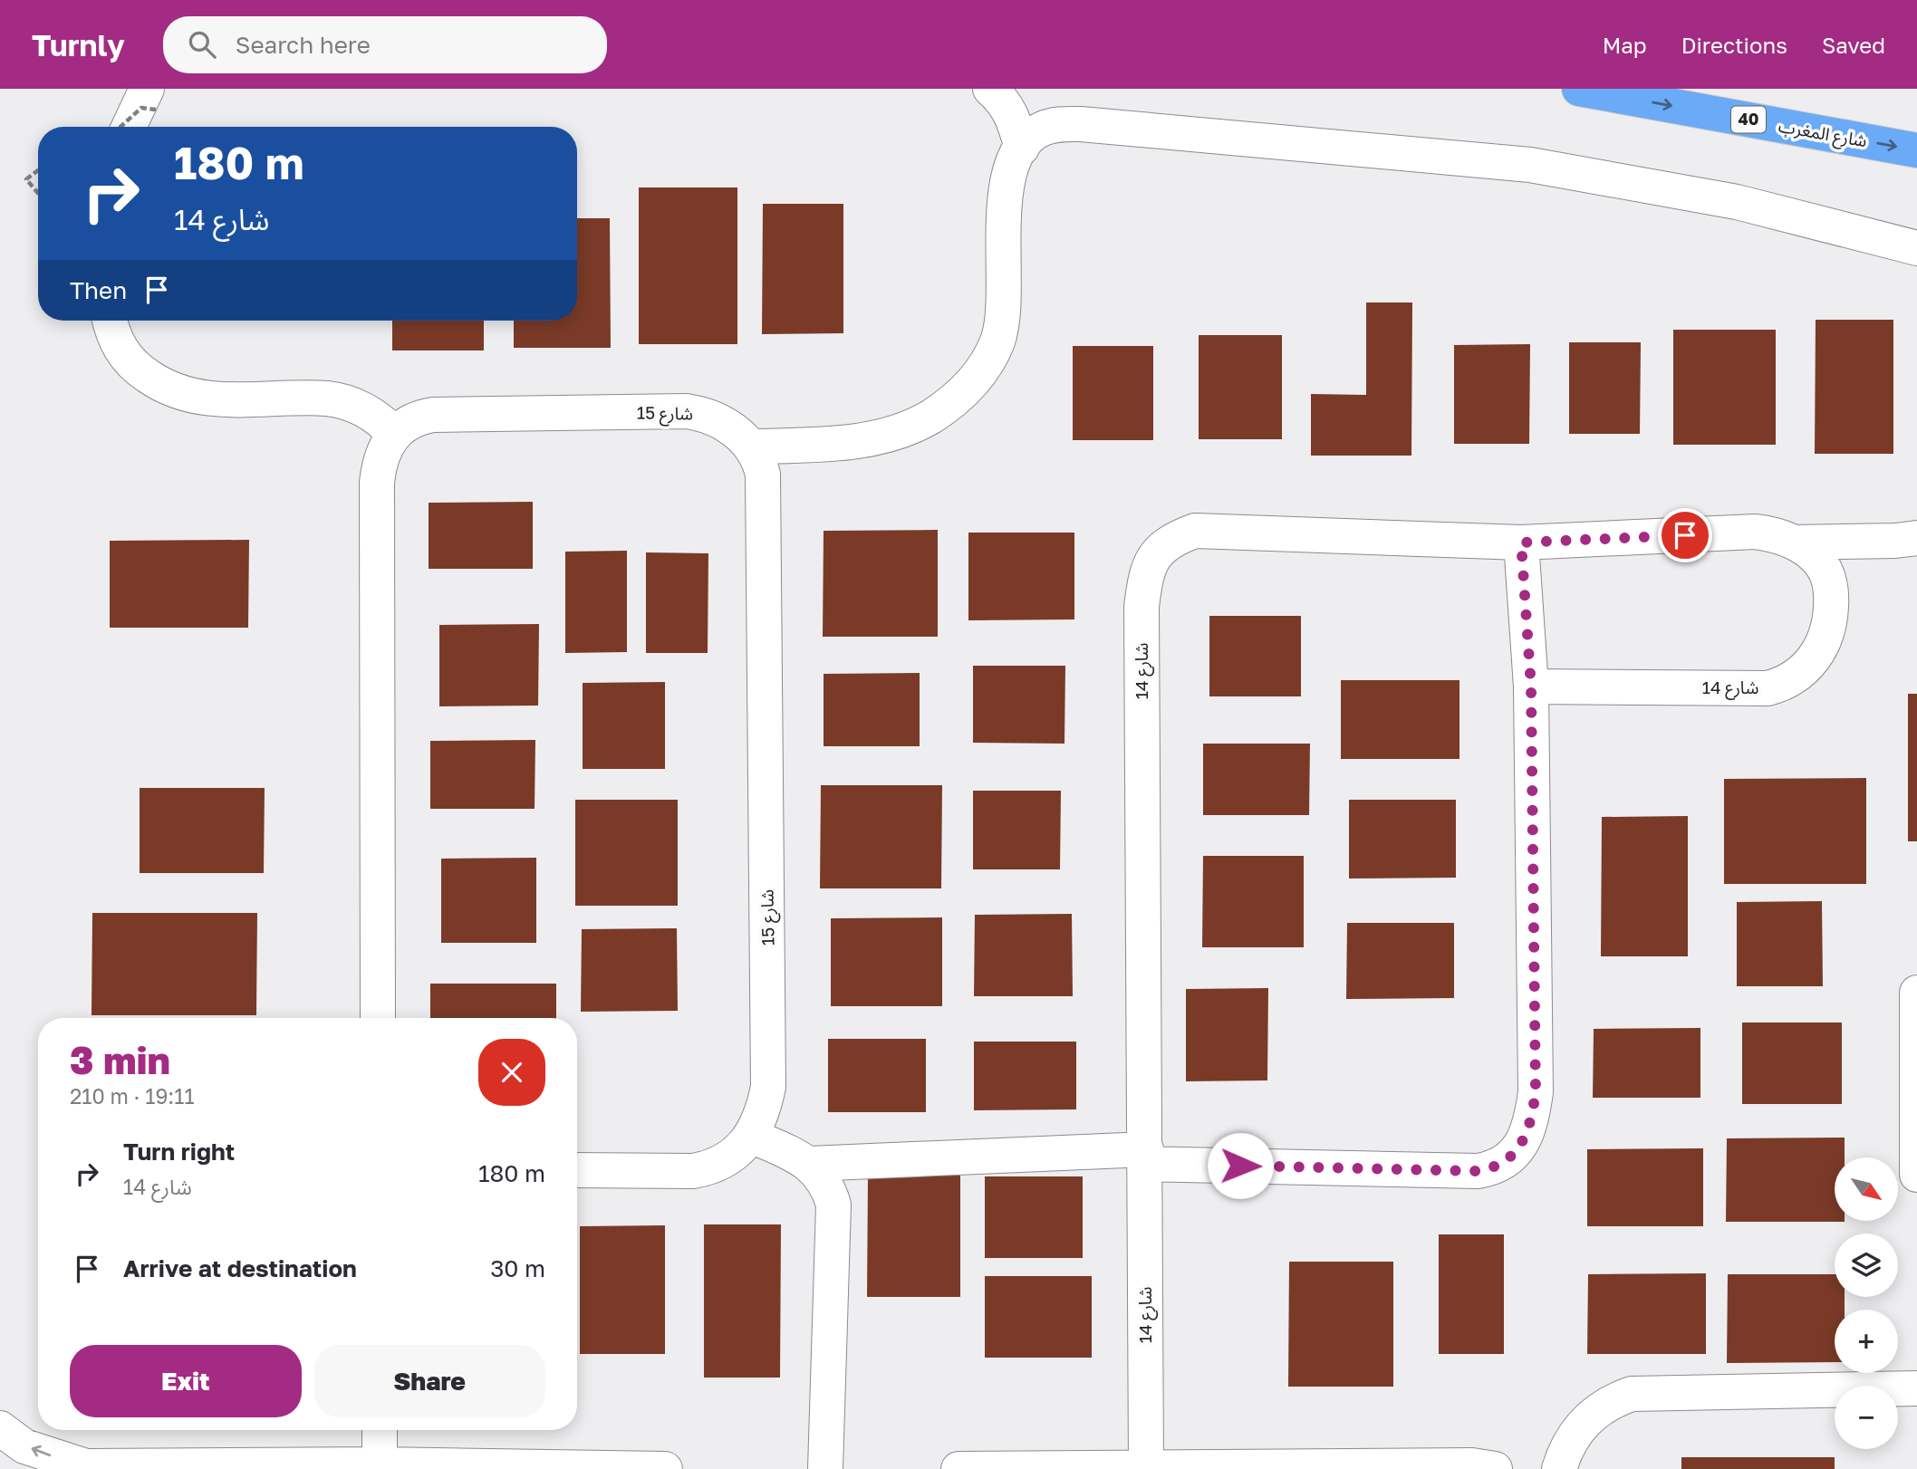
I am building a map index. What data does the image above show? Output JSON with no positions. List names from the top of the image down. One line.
{"streets":{"highway":["40","شارع المغرب"],"street":["شارع 15","شارع 14"]},"one_way":["شارع المغرب"],"north":"bottom right","page":{"header":"Turnly","search":"Search here","nav":["Map","Directions","Saved"],"turn":["180 m","شارع 14"],"then":"Then","heading":["3 min","210 m · 19:11"],"list":[{"name":"Turn right","note":"شارع 14","value":"180 m"},{"name":"Arrive at destination","value":"30 m"}],"map_buttons":["+","−"],"buttons":["Exit","Share"]}}
